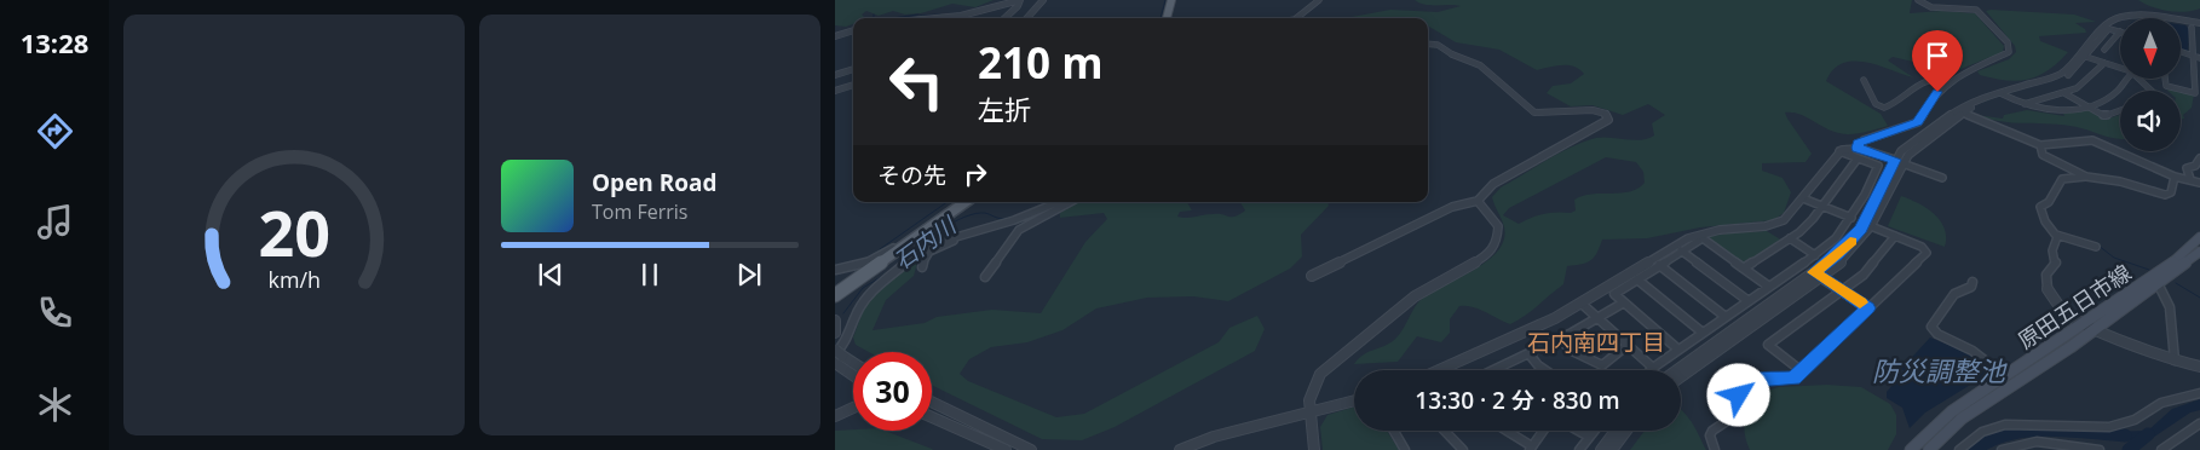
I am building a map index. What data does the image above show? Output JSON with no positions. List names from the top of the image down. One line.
{"streets":{"main road":["原田五日市線"]},"districts":["石内南四丁目"],"water":["石内川","防災調整池"],"north":"bottom","page":{"tabs":"13:28","turn":["210 m","左折"],"then":"その先","song":["Open Road","Tom Ferris"],"limit":"30","trip":"13:30 · 2 分 · 830 m","gauge":["20","km/h"]}}
